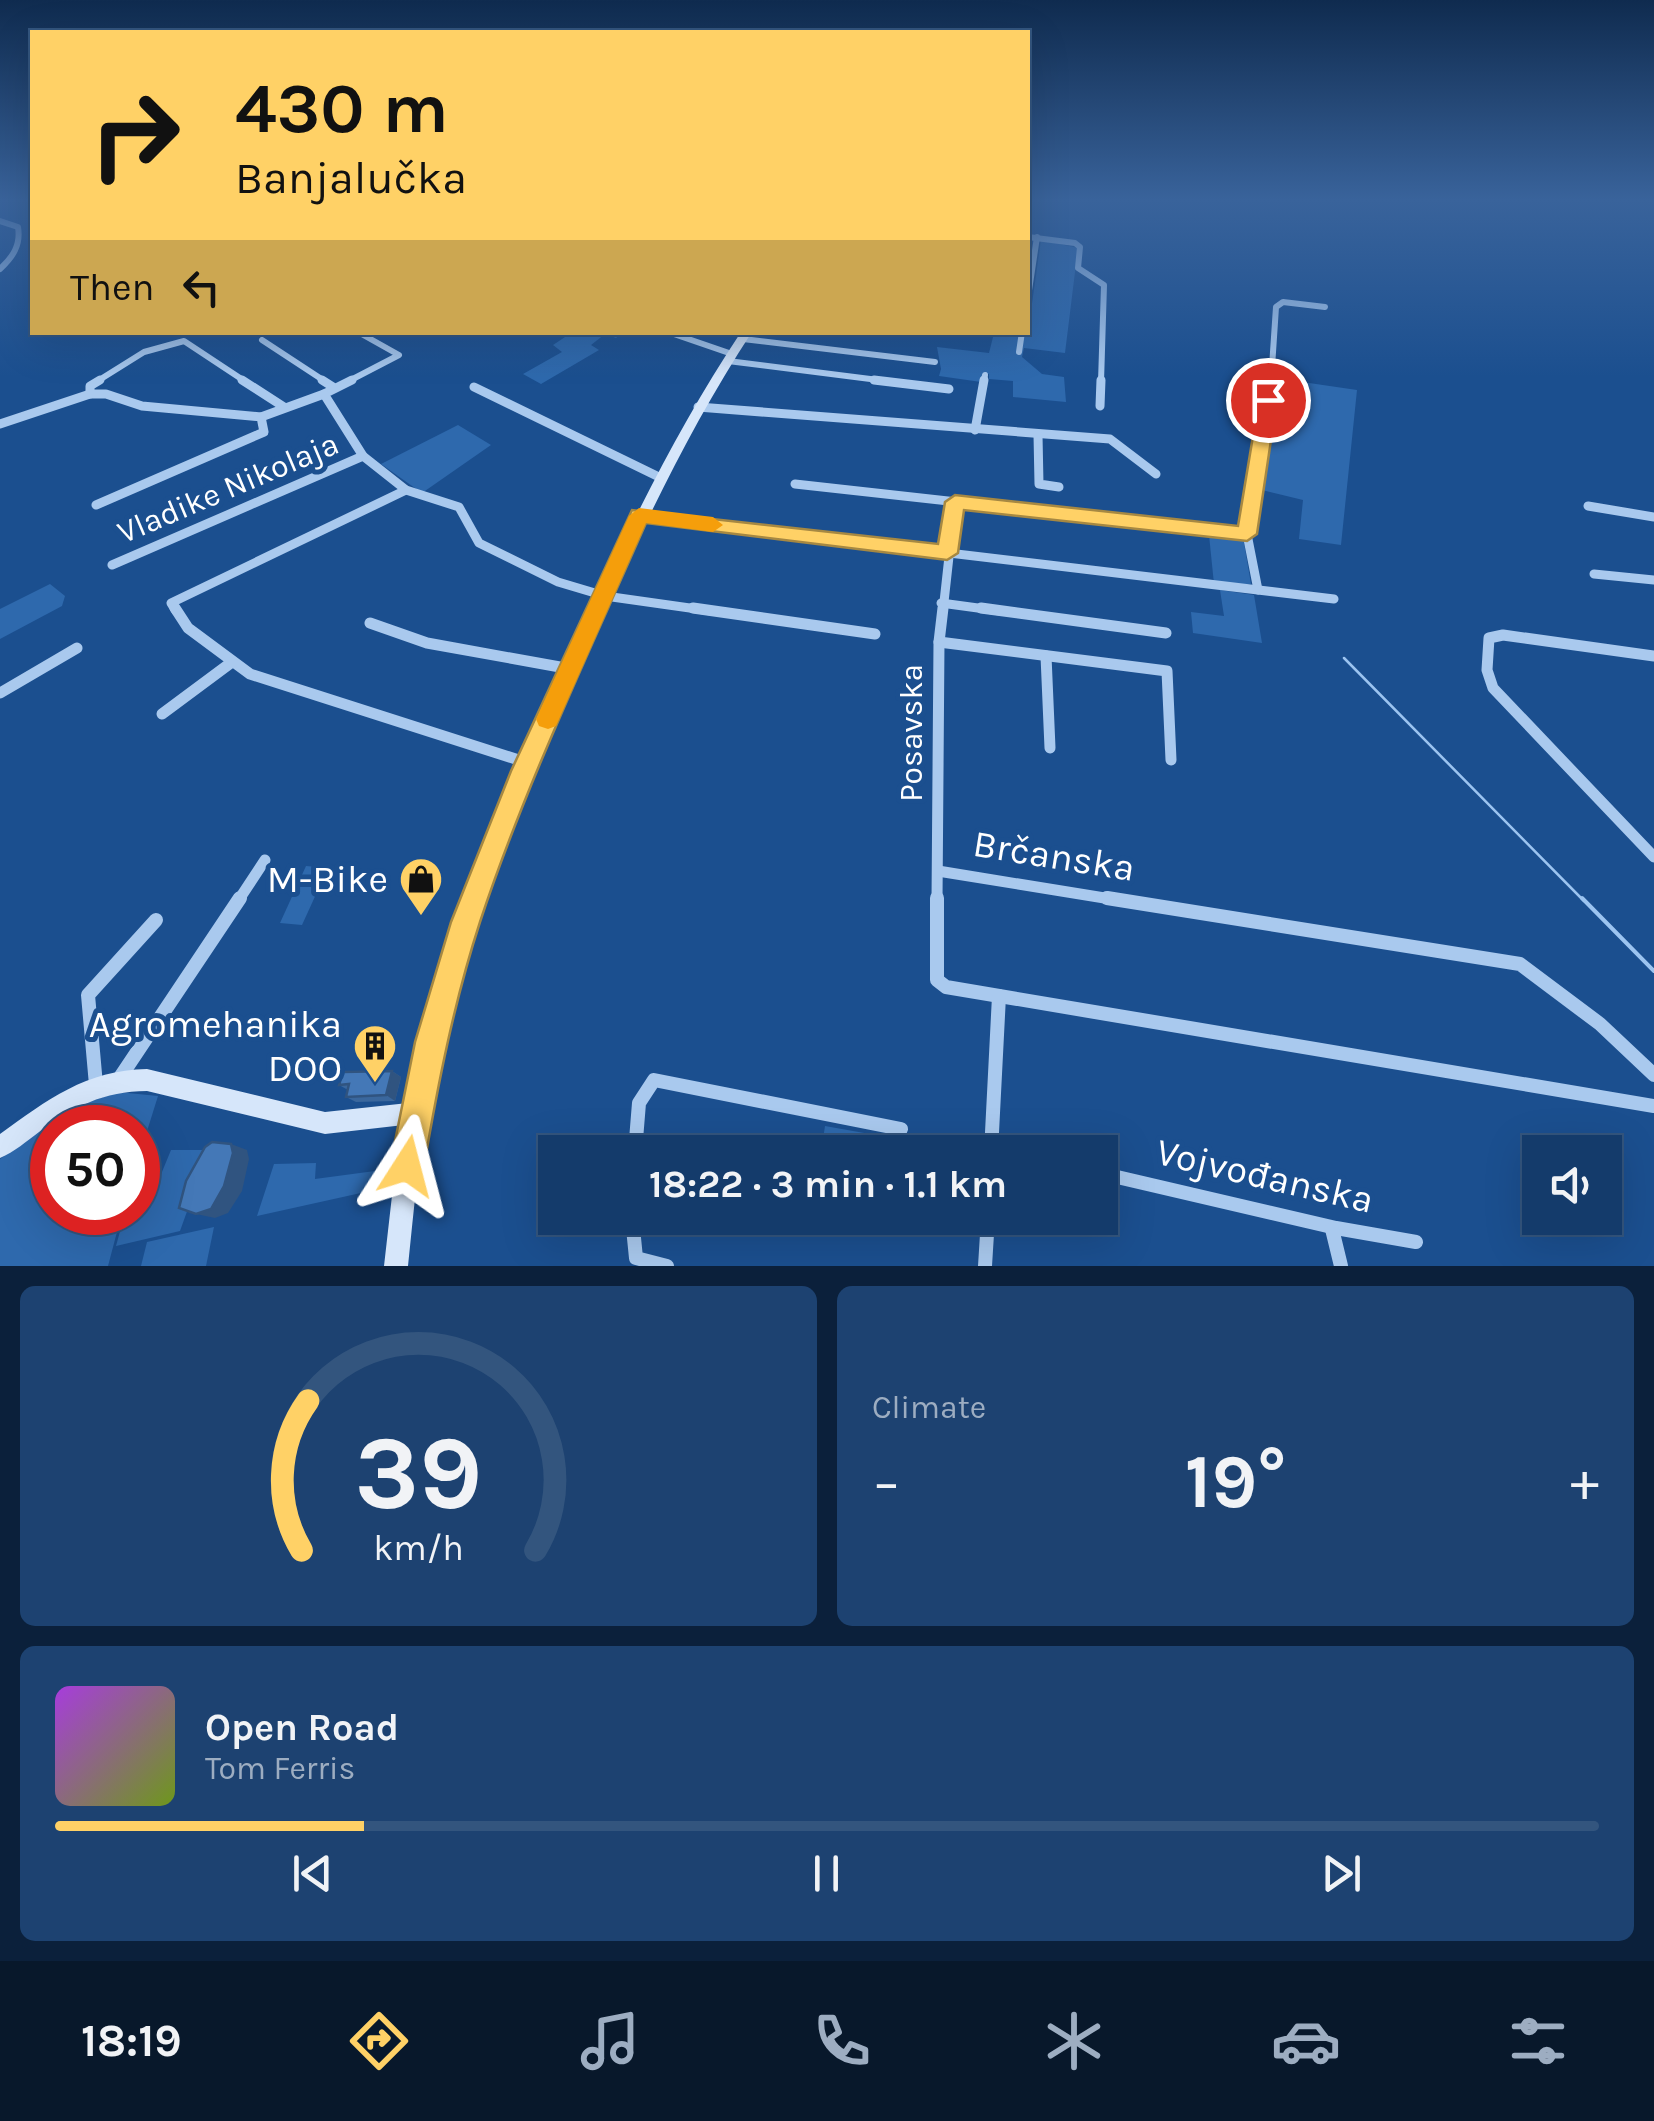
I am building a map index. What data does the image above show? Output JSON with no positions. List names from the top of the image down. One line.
{"streets":{"street":["Vladike Nikolaja","Posavska","Brčanska","Vojvođanska"]},"crossings":[["Posavska","Brčanska"]],"places":{"shop":["M-Bike"],"building":["Agromehanika DOO"]},"page":{"turn":["430 m","Banjalučka"],"then":"Then","limit":"50","trip":"18:22 · 3 min · 1.1 km","tile":"Climate","heat":["−","19°","+"],"song":["Open Road","Tom Ferris"],"tabs":"18:19","gauge":["39","km/h"]}}
